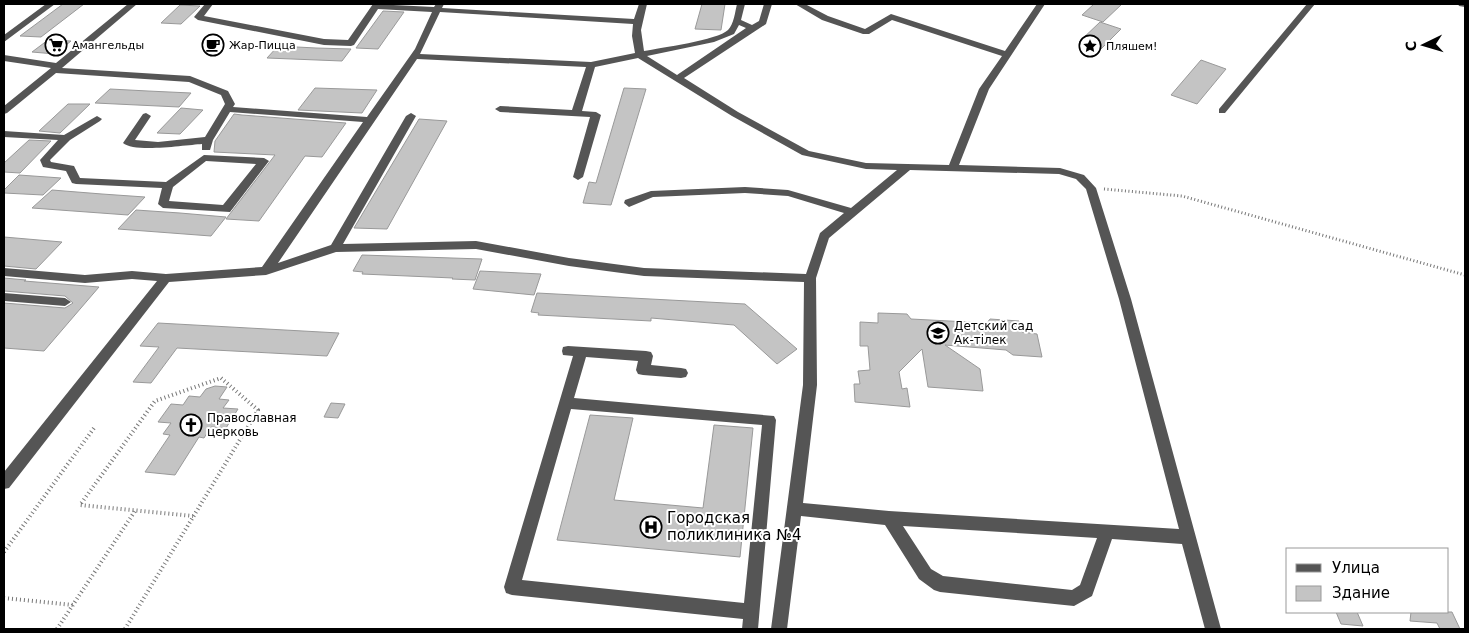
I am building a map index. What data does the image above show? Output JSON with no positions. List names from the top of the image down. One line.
{"places":{"supermarket":["Амангельды"],"cafe":["Жар-Пицца"],"place":["Пляшем!"],"school or university":["Детский сад Ак-тiлек"],"church":["Православная церковь"],"hospital":["Городская поликлиника №4"]},"legend":["Улица","Здание"],"north":"left"}
